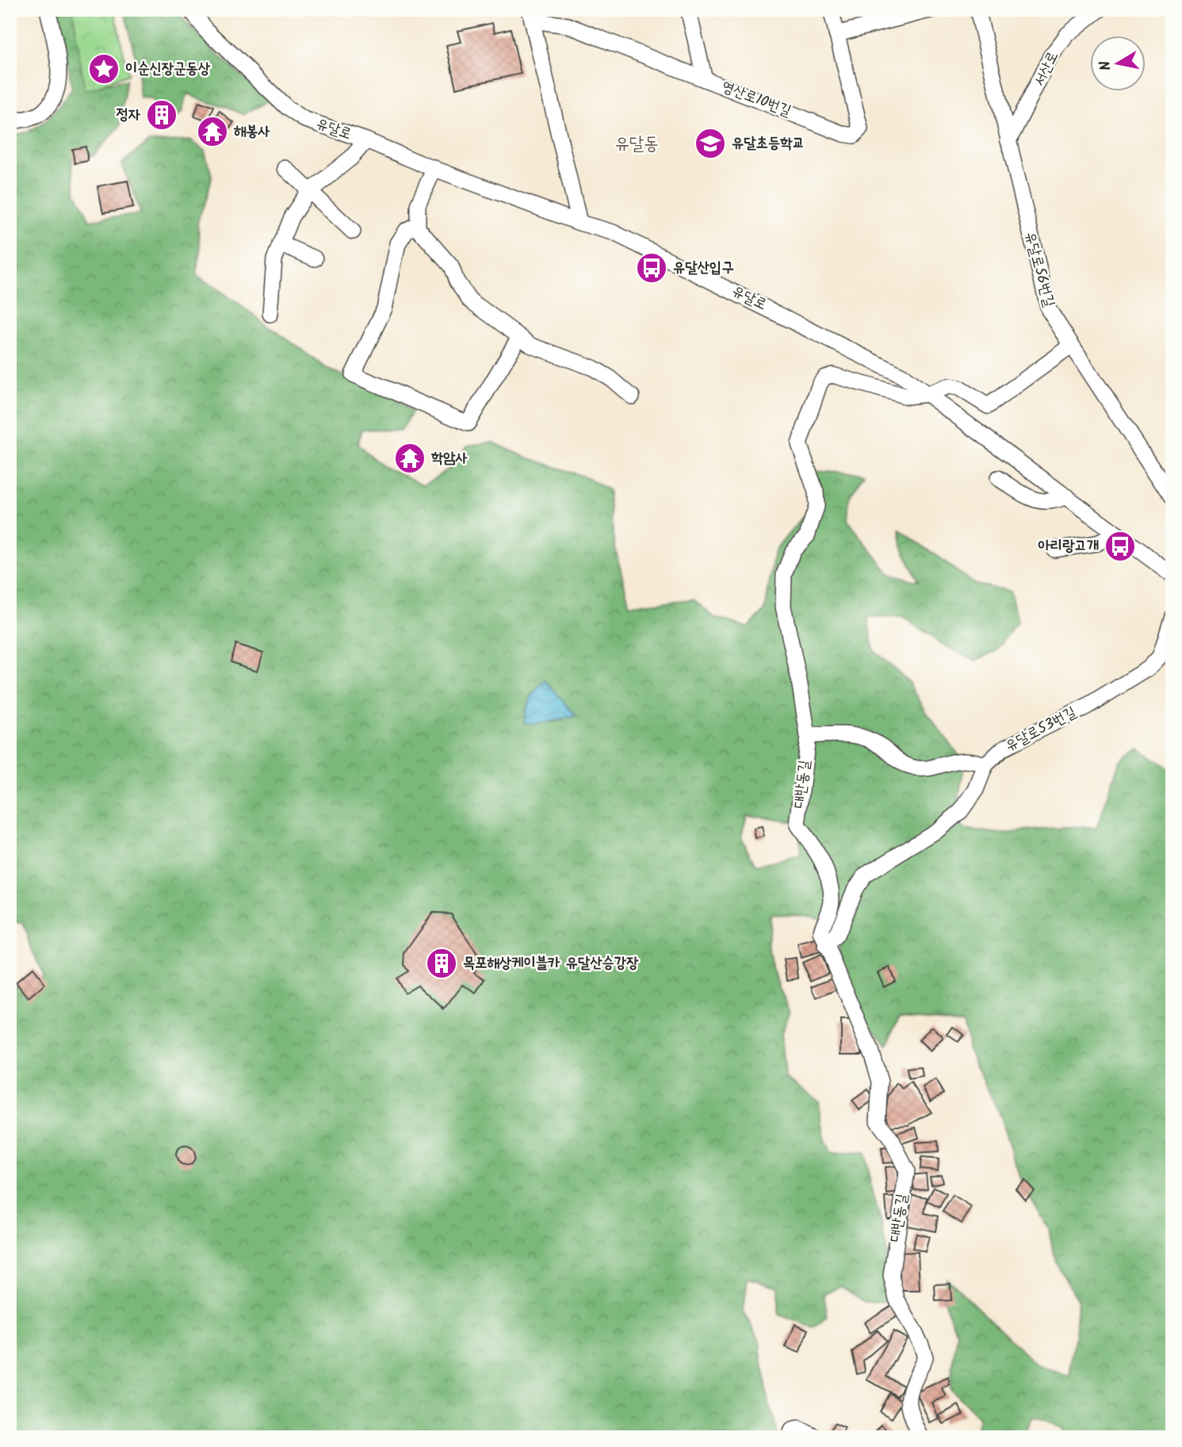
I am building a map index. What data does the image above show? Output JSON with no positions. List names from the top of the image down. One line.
{"streets":{"street":["서산로","영산로10번길","유달로","유달로56번길","유달로53번길","대반동길"]},"crossings":[["서산로","유달로56번길"],["유달로","대반동길"],["유달로53번길","대반동길"]],"districts":["유달동"],"places":{"place":["이순신장군동상"],"building":["정자","목포해상케이블카 유달산승강장"],"temple":["해봉사","학암사"],"school or university":["유달초등학교"],"bus stop":["유달산입구","아리랑고개"]},"north":"left"}
